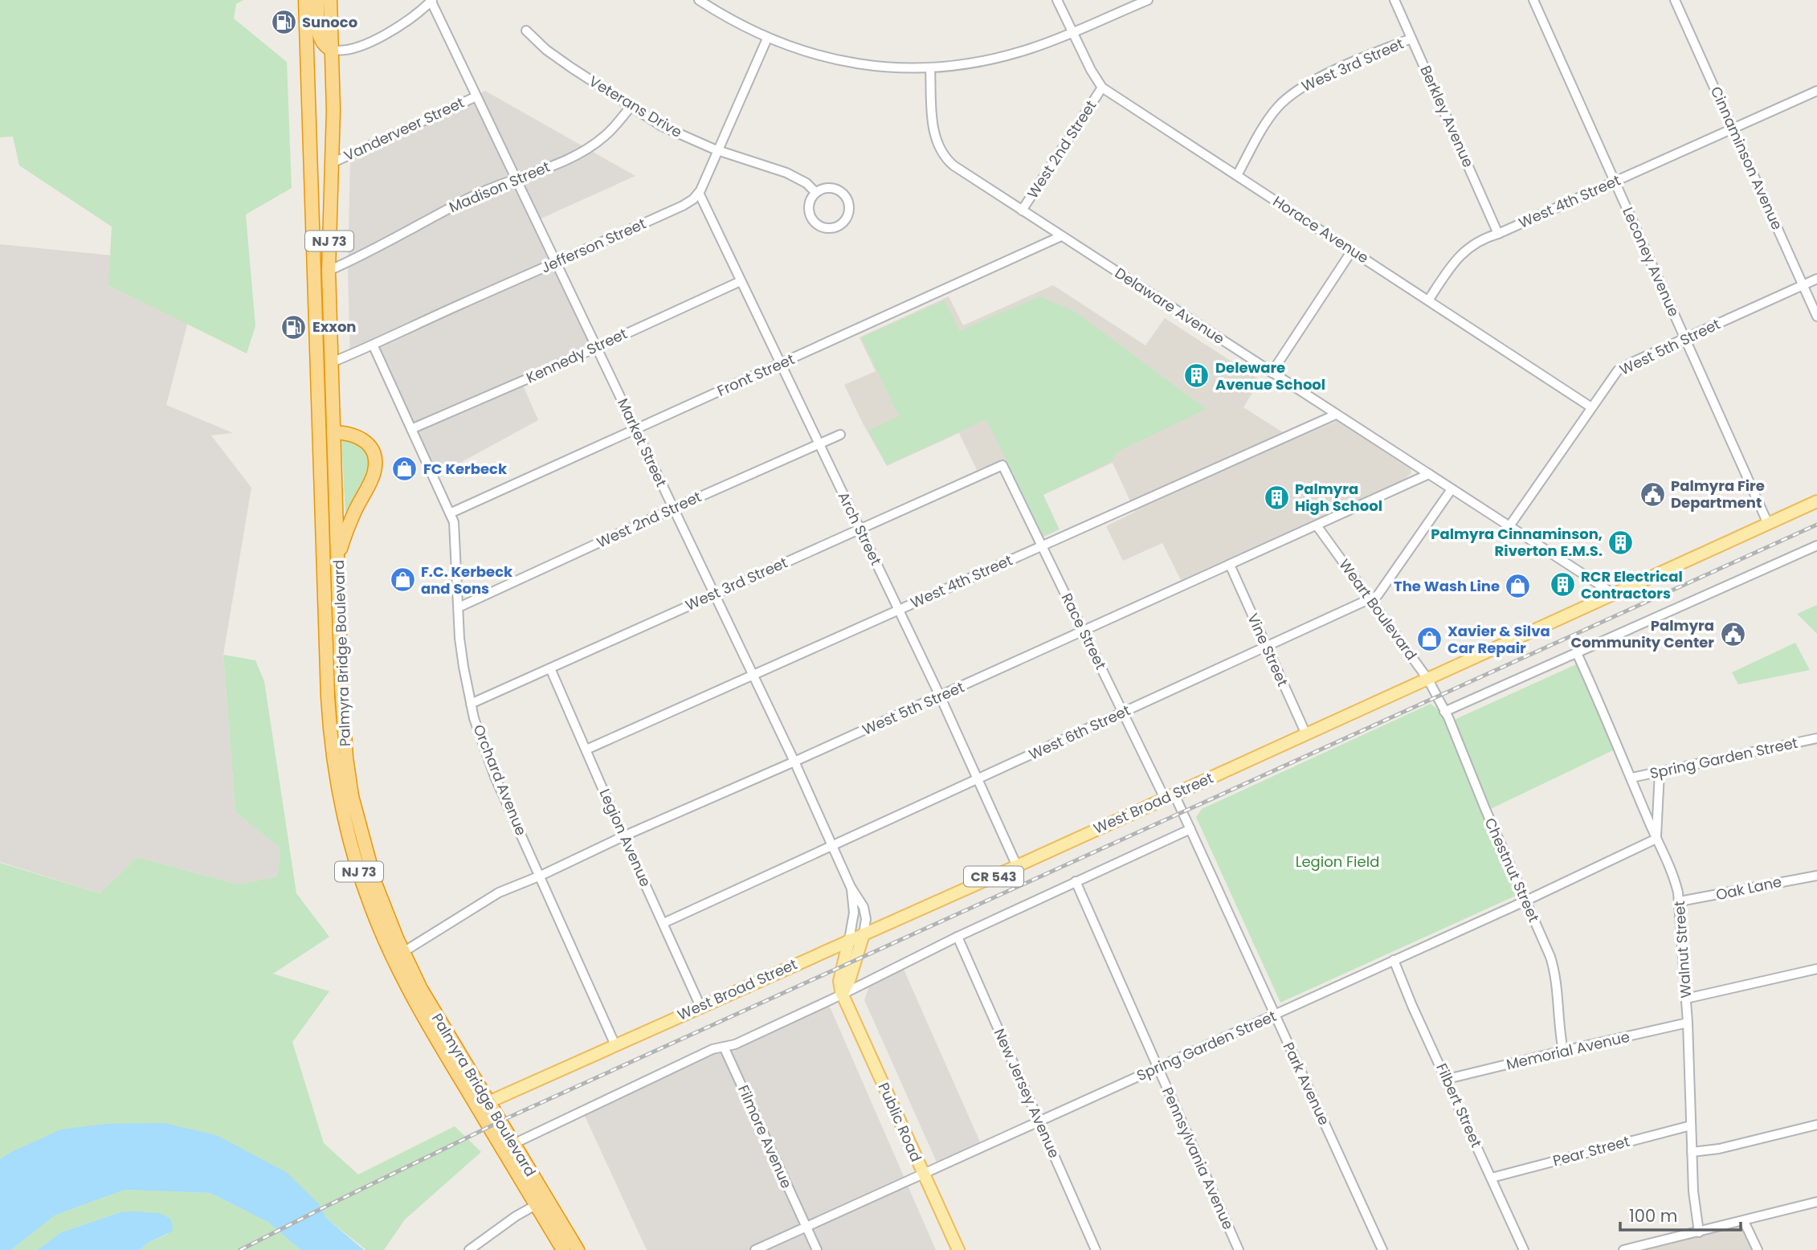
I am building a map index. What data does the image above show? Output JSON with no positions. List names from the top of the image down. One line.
{"streets":{"highway":["NJ 73","Palmyra Bridge Boulevard"],"main road":["West Broad Street","CR 543","Public Road"],"street":["West 3rd Street","Veterans Drive","Berkley Avenue","Vanderveer Street","West 2nd Street","Cinnaminson Avenue","Madison Street","West 4th Street","Horace Avenue","Jefferson Street","Leconey Avenue","Delaware Avenue","West 5th Street","Kennedy Street","Front Street","Market Street","Arch Street","Weart Boulevard","Race Street","Vine Street","West 6th Street","Spring Garden Street","Orchard Avenue","Legion Avenue","Chestnut Street","Oak Lane","Walnut Street","Memorial Avenue","Park Avenue","New Jersey Avenue","Filbert Street","Filmore Avenue","Pear Street","Pennsylvania Avenue"]},"crossings":[["West 3rd Street","Berkley Avenue"],["West 3rd Street","Horace Avenue"],["West 3rd Street","Market Street"],["West 3rd Street","Arch Street"],["West 3rd Street","Race Street"],["West 3rd Street","Orchard Avenue"],["West 3rd Street","Legion Avenue"],["Veterans Drive","Madison Street"],["Veterans Drive","Jefferson Street"],["Berkley Avenue","West 4th Street"],["Vanderveer Street","Market Street"],["Vanderveer Street","Palmyra Bridge Boulevard"],["West 2nd Street","Horace Avenue"],["West 2nd Street","Delaware Avenue"],["West 2nd Street","Market Street"],["West 2nd Street","Arch Street"],["West 2nd Street","Orchard Avenue"],["Cinnaminson Avenue","West 4th Street"],["Cinnaminson Avenue","West 5th Street"],["Madison Street","Market Street"],["Madison Street","Palmyra Bridge Boulevard"],["West 4th Street","Horace Avenue"],["West 4th Street","Leconey Avenue"],["West 4th Street","Delaware Avenue"],["West 4th Street","Market Street"],["West 4th Street","Arch Street"],["West 4th Street","Race Street"],["West 4th Street","Legion Avenue"],["Horace Avenue","West 5th Street"],["Jefferson Street","Market Street"],["Jefferson Street","Arch Street"],["Jefferson Street","Palmyra Bridge Boulevard"],["Jefferson Street","Orchard Avenue"],["Leconey Avenue","West 5th Street"],["Leconey Avenue","West Broad Street"],["Delaware Avenue","West 5th Street"],["Delaware Avenue","Front Street"],["Delaware Avenue","West 6th Street"],["Delaware Avenue","West Broad Street"],["West 5th Street","Market Street"],["West 5th Street","Arch Street"],["West 5th Street","Weart Boulevard"],["West 5th Street","Race Street"],["West 5th Street","Vine Street"],["West 5th Street","Palmyra Bridge Boulevard"],["West 5th Street","Orchard Avenue"],["West 5th Street","Legion Avenue"],["Kennedy Street","Market Street"],["Kennedy Street","Arch Street"],["Kennedy Street","Orchard Avenue"],["Front Street","Market Street"],["Front Street","Arch Street"],["Front Street","Orchard Avenue"],["Market Street","West 6th Street"],["Market Street","West Broad Street"],["Market Street","Public Road"],["Arch Street","West 6th Street"],["Arch Street","West Broad Street"],["Weart Boulevard","West 6th Street"],["Weart Boulevard","West Broad Street"],["Weart Boulevard","Chestnut Street"],["Race Street","West 6th Street"],["Race Street","West Broad Street"],["Race Street","Park Avenue"],["Vine Street","West 6th Street"],["Vine Street","West Broad Street"],["Palmyra Bridge Boulevard","West Broad Street"],["West 6th Street","Legion Avenue"],["Spring Garden Street","Chestnut Street"],["Spring Garden Street","Walnut Street"],["Spring Garden Street","Park Avenue"],["Spring Garden Street","New Jersey Avenue"],["Spring Garden Street","Filbert Street"],["Spring Garden Street","Public Road"],["Spring Garden Street","Filmore Avenue"],["Spring Garden Street","Pennsylvania Avenue"],["Orchard Avenue","West Broad Street"],["West Broad Street","Legion Avenue"],["West Broad Street","Park Avenue"],["West Broad Street","Public Road"],["Chestnut Street","Memorial Avenue"],["Oak Lane","Walnut Street"],["Walnut Street","Memorial Avenue"],["Walnut Street","Pear Street"],["Memorial Avenue","Filbert Street"],["Filbert Street","Pear Street"]],"parks":["Legion Field"],"places":{"fuel station":["Sunoco","Exxon"],"building":["Deleware Avenue School","Palmyra High School","Palmyra Cinnaminson, Riverton E.M.S.","RCR Electrical Contractors"],"shop":["FC Kerbeck","F.C. Kerbeck and Sons","The Wash Line","Xavier & Silva Car Repair"],"public building":["Palmyra Fire Department","Palmyra Community Center"]},"scale_bar":"100 m"}
